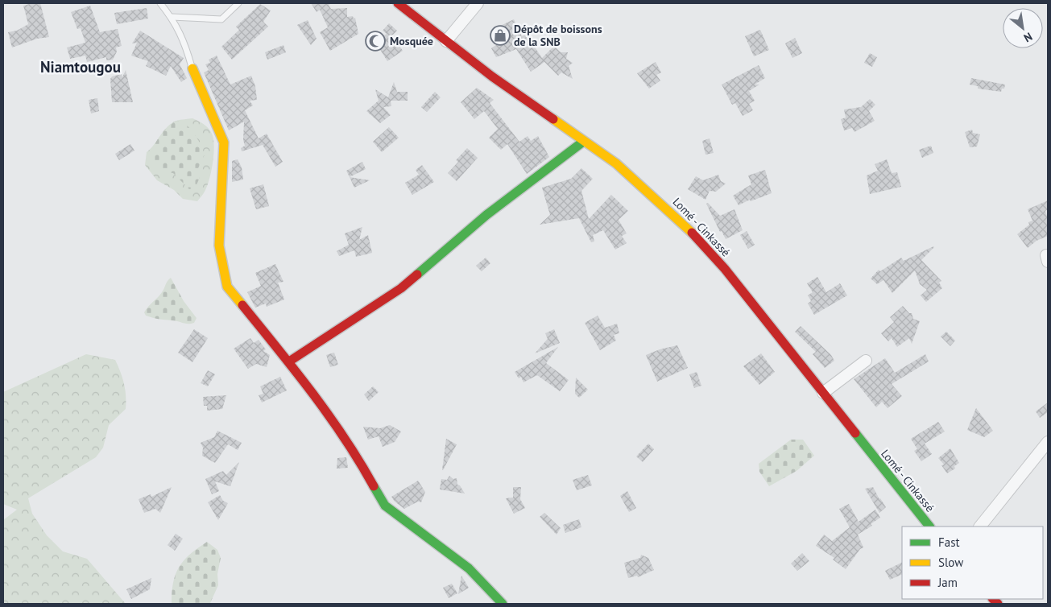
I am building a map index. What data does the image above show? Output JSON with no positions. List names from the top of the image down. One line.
{"streets":{"main road":["Lomé - Cinkassé"]},"districts":["Niamtougou"],"places":{"shop":["Dépôt de boissons de la SNB"],"mosque":["Mosquée"]},"legend":["Fast","Slow","Jam"],"north":"bottom right"}
